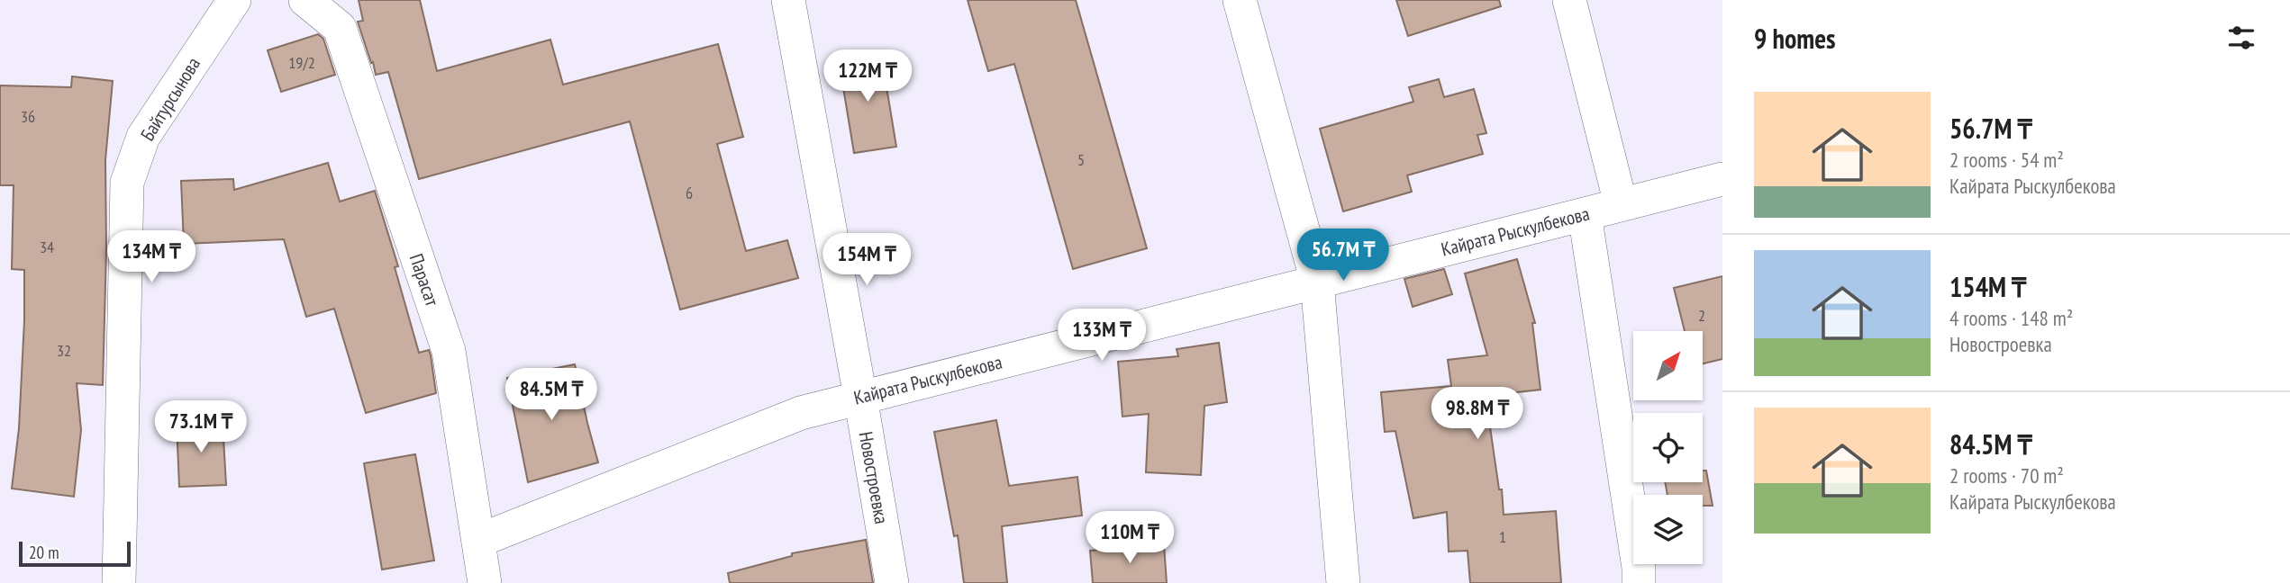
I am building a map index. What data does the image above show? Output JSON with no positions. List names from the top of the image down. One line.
{"streets":{"street":["Байтурсынова","Кайрата Рыскулбекова","Парасат","Новостроевка"]},"crossings":[["Кайрата Рыскулбекова","Парасат"],["Кайрата Рыскулбекова","Новостроевка"]],"house_numbers":["19/2","36","5","6","34","2","32","1"],"scale_bar":"20 m","north":"top right","page":{"heading":"9 homes","price":["122M ₸","56.7M ₸","134M ₸","154M ₸","133M ₸","84.5M ₸","98.8M ₸","73.1M ₸","110M ₸"],"list":[{"name":"56.7M ₸","note":"2 rooms · 54 m² · Кайрата Рыскулбекова"},{"name":"154M ₸","note":"4 rooms · 148 m² · Новостроевка"},{"name":"84.5M ₸","note":"2 rooms · 70 m² · Кайрата Рыскулбекова"}],"scale":"20 m"}}
